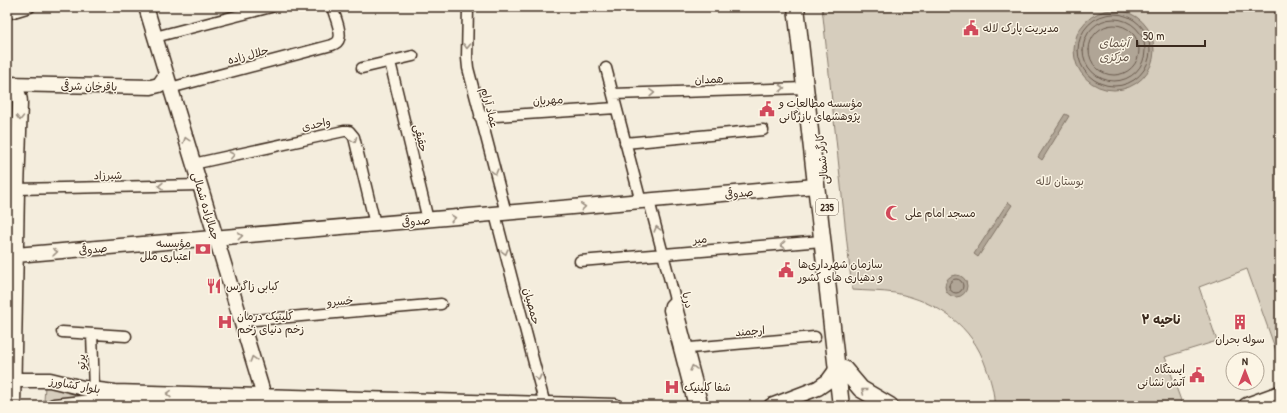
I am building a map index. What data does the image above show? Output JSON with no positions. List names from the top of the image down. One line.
{"streets":{"main road":["باقرخان شرقی","صدوقی","جمالزاده شمالی","بلوار کشاورز"],"street":["جلال زاده","همدان","مهربان","عماد آرام","واحدی","حقیقی","شیرزاد","میر","دریا","خسرو","حمصیان","ارجمند","پرتو"]},"crossings":[["جلال زاده","باقرخان شرقی"],["جلال زاده","جمالزاده شمالی"],["همدان","دریا"],["باقرخان شرقی","جمالزاده شمالی"],["مهربان","عماد آرام"],["مهربان","دریا"],["عماد آرام","صدوقی"],["عماد آرام","حمصیان"],["واحدی","صدوقی"],["واحدی","جمالزاده شمالی"],["حقیقی","صدوقی"],["شیرزاد","جمالزاده شمالی"],["صدوقی","جمالزاده شمالی"],["صدوقی","دریا"],["صدوقی","حمصیان"],["جمالزاده شمالی","خسرو"],["جمالزاده شمالی","بلوار کشاورز"],["میر","دریا"],["دریا","ارجمند"],["حمصیان","بلوار کشاورز"],["پرتو","بلوار کشاورز"]],"one_way":["عماد آرام","شیرزاد","صدوقی","جمالزاده شمالی","میر","حمصیان"],"districts":["ناحیه ۲"],"water":["آبنمای مرکزی"],"parks":["بوستان لاله"],"places":{"public building":["مدیریت پارک لاله","مؤسسه مطالعات و پژوهشهای بازرگانی","سازمان شهرداری‌ها و دهیاری‌ های کشور","ایستگاه آتش نشانی"],"mosque":["مسجد امام علی"],"bank":["مؤسسه اعتباری ملل"],"restaurant":["کبابی زاگرس"],"hospital":["کلینیک درمان زخم دنیای زخم","شفا کلینیک"],"building":["سوله بحران"]},"scale_bar":"50 m","north":"top"}
